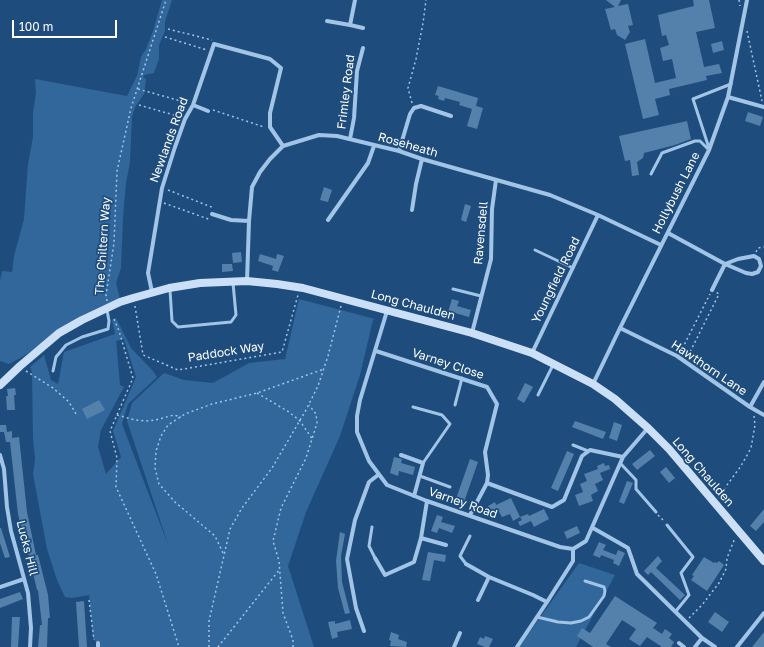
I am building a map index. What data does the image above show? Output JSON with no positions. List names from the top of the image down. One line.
{"streets":{"street":["Frimley Road","Newlands Road","Roseheath","Hollybush Lane","Ravensdell","Youngfield Road","Long Chaulden","Varney Close","Hawthorn Lane","Varney Road","Lucks Hill"],"path":["The Chiltern Way","Paddock Way"]},"crossings":[["Frimley Road","Roseheath"],["Newlands Road","Long Chaulden"],["Roseheath","Hollybush Lane"],["Roseheath","Ravensdell"],["Roseheath","Youngfield Road"],["Roseheath","Long Chaulden"],["Hollybush Lane","Long Chaulden"],["Hollybush Lane","Hawthorn Lane"],["Ravensdell","Long Chaulden"],["The Chiltern Way","Long Chaulden"],["Youngfield Road","Long Chaulden"],["Long Chaulden","Paddock Way"],["Long Chaulden","Varney Road"],["Varney Close","Varney Road"]],"scale_bar":"100 m"}
